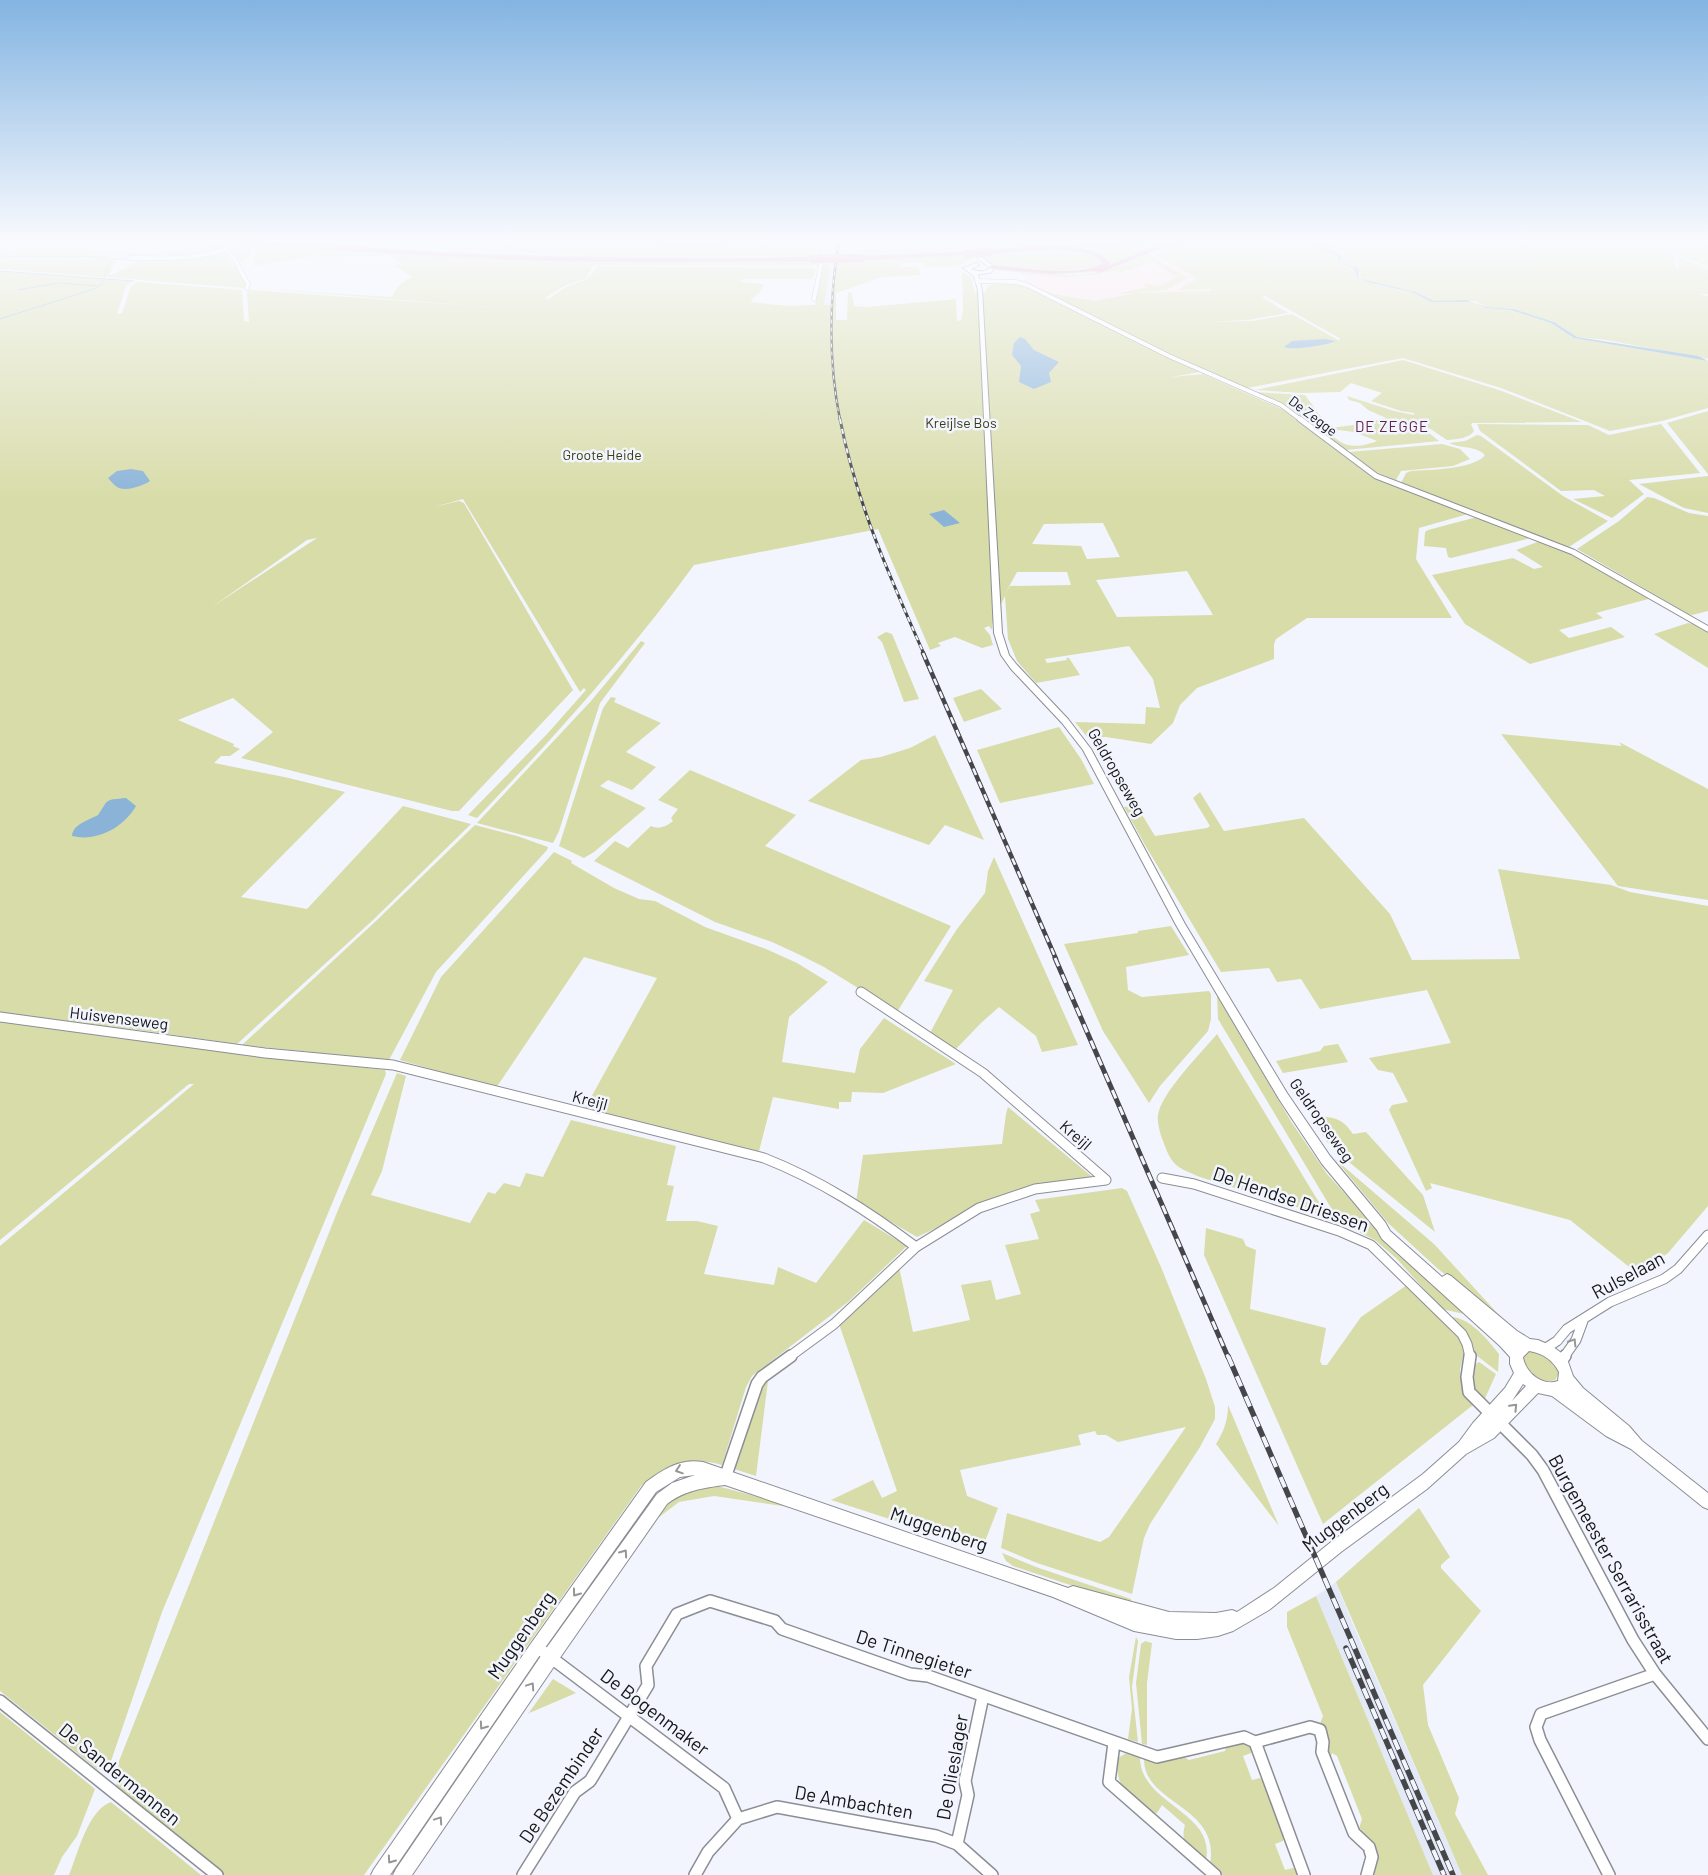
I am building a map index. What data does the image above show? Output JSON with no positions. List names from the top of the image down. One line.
{"streets":{"main road":["Geldropseweg","Muggenberg"],"street":["De Zegge","Huisvenseweg","Kreijl","De Hendse Driessen","Rulselaan","Burgemeester Serrarisstraat","De Tinnegieter","De Bogenmaker","De Olieslager","De Sandermannen","De Bezembinder","De Ambachten"]},"crossings":[["Geldropseweg","Rulselaan"],["Geldropseweg","Muggenberg"],["Huisvenseweg","Kreijl"],["Kreijl","Muggenberg"],["De Hendse Driessen","Muggenberg"],["De Hendse Driessen","Burgemeester Serrarisstraat"],["Rulselaan","Muggenberg"],["Muggenberg","Burgemeester Serrarisstraat"],["Muggenberg","De Bogenmaker"],["De Tinnegieter","De Bogenmaker"],["De Tinnegieter","De Olieslager"],["De Tinnegieter","De Bezembinder"],["De Bogenmaker","De Bezembinder"],["De Bogenmaker","De Ambachten"],["De Olieslager","De Ambachten"]],"districts":["DE ZEGGE"],"parks":["Kreijlse Bos","Groote Heide"]}
